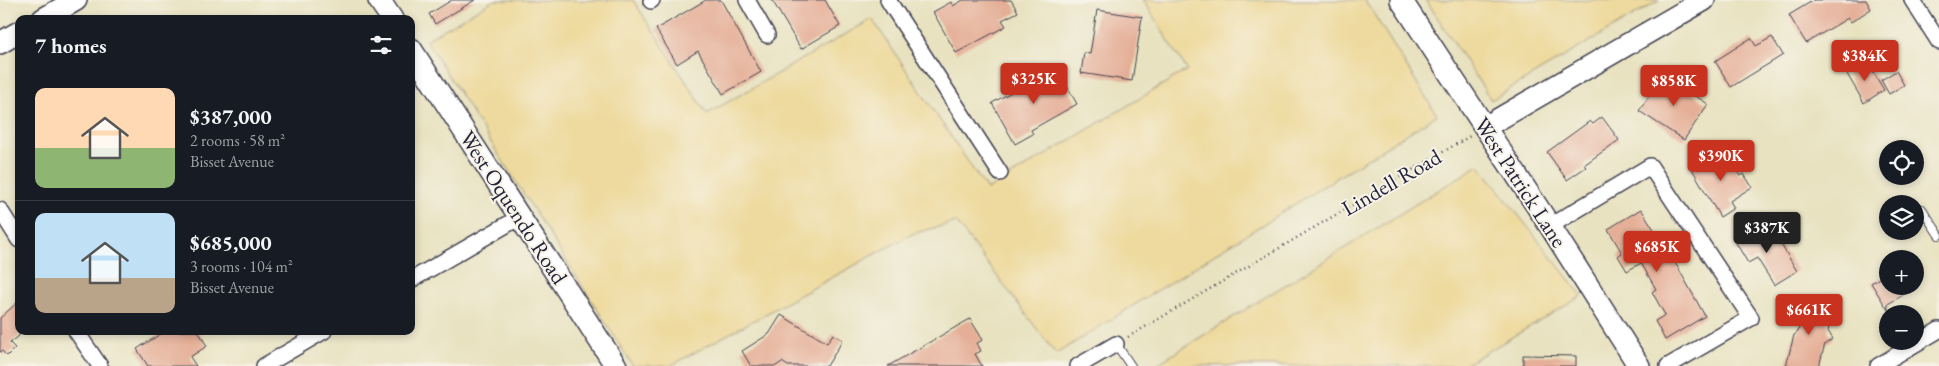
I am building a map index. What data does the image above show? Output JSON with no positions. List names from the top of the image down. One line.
{"streets":{"street":["West Patrick Lane","West Oquendo Road"],"path":["Lindell Road"]},"crossings":[["Lindell Road","West Patrick Lane"]],"page":{"heading":"7 homes","price":["$384K","$325K","$858K","$390K","$387K","$685K","$661K"],"list":[{"name":"$387,000","note":"2 rooms · 58 m² · Bisset Avenue"},{"name":"$685,000","note":"3 rooms · 104 m² · Bisset Avenue"}],"map_buttons":["+","−"]}}
